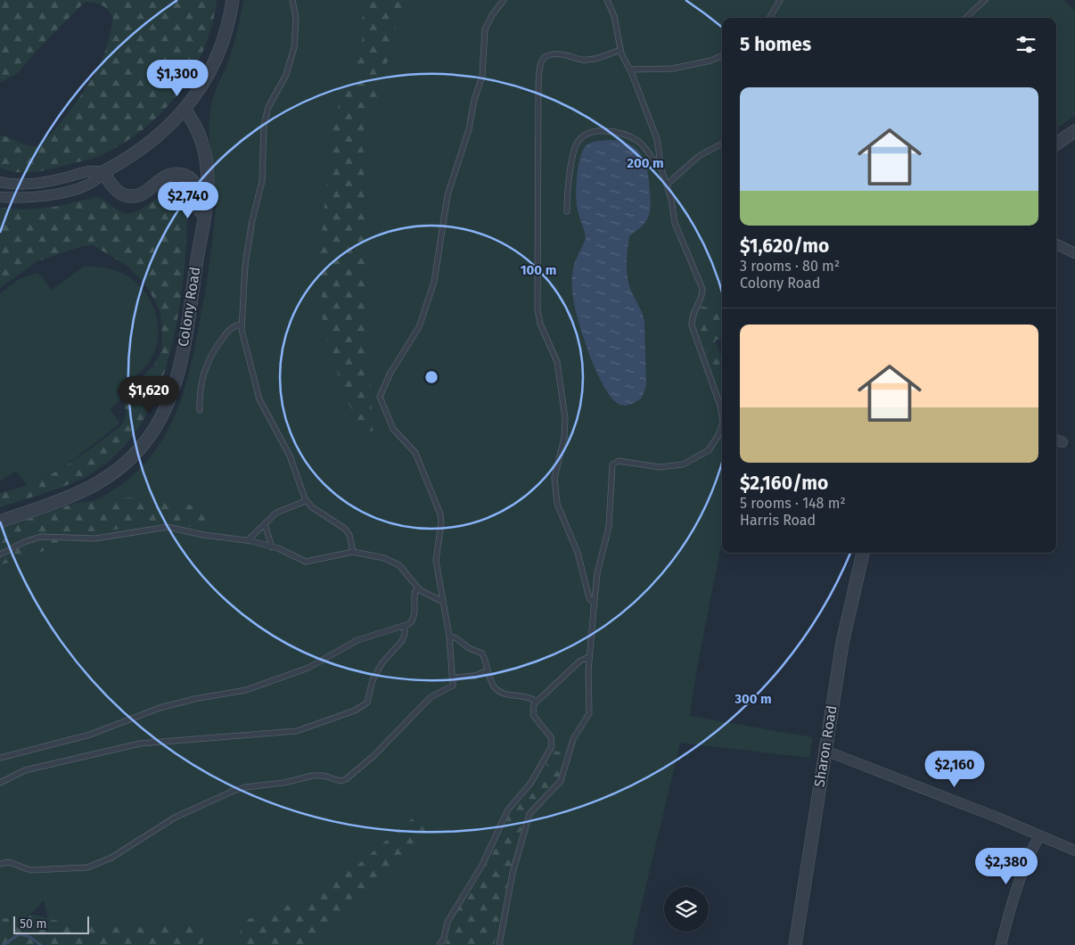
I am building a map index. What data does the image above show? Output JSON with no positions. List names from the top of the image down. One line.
{"streets":{"street":["Colony Road","Sharon Road"]},"scale_bar":"50 m","page":{"heading":"5 homes","price":["$1,300","$2,740","$1,620","$2,160","$2,380"],"list":[{"name":"$1,620/mo","note":"3 rooms · 80 m² · Colony Road"},{"name":"$2,160/mo","note":"5 rooms · 148 m² · Harris Road"}],"scale":"50 m"},"rings":["200 m","100 m","300 m"]}
